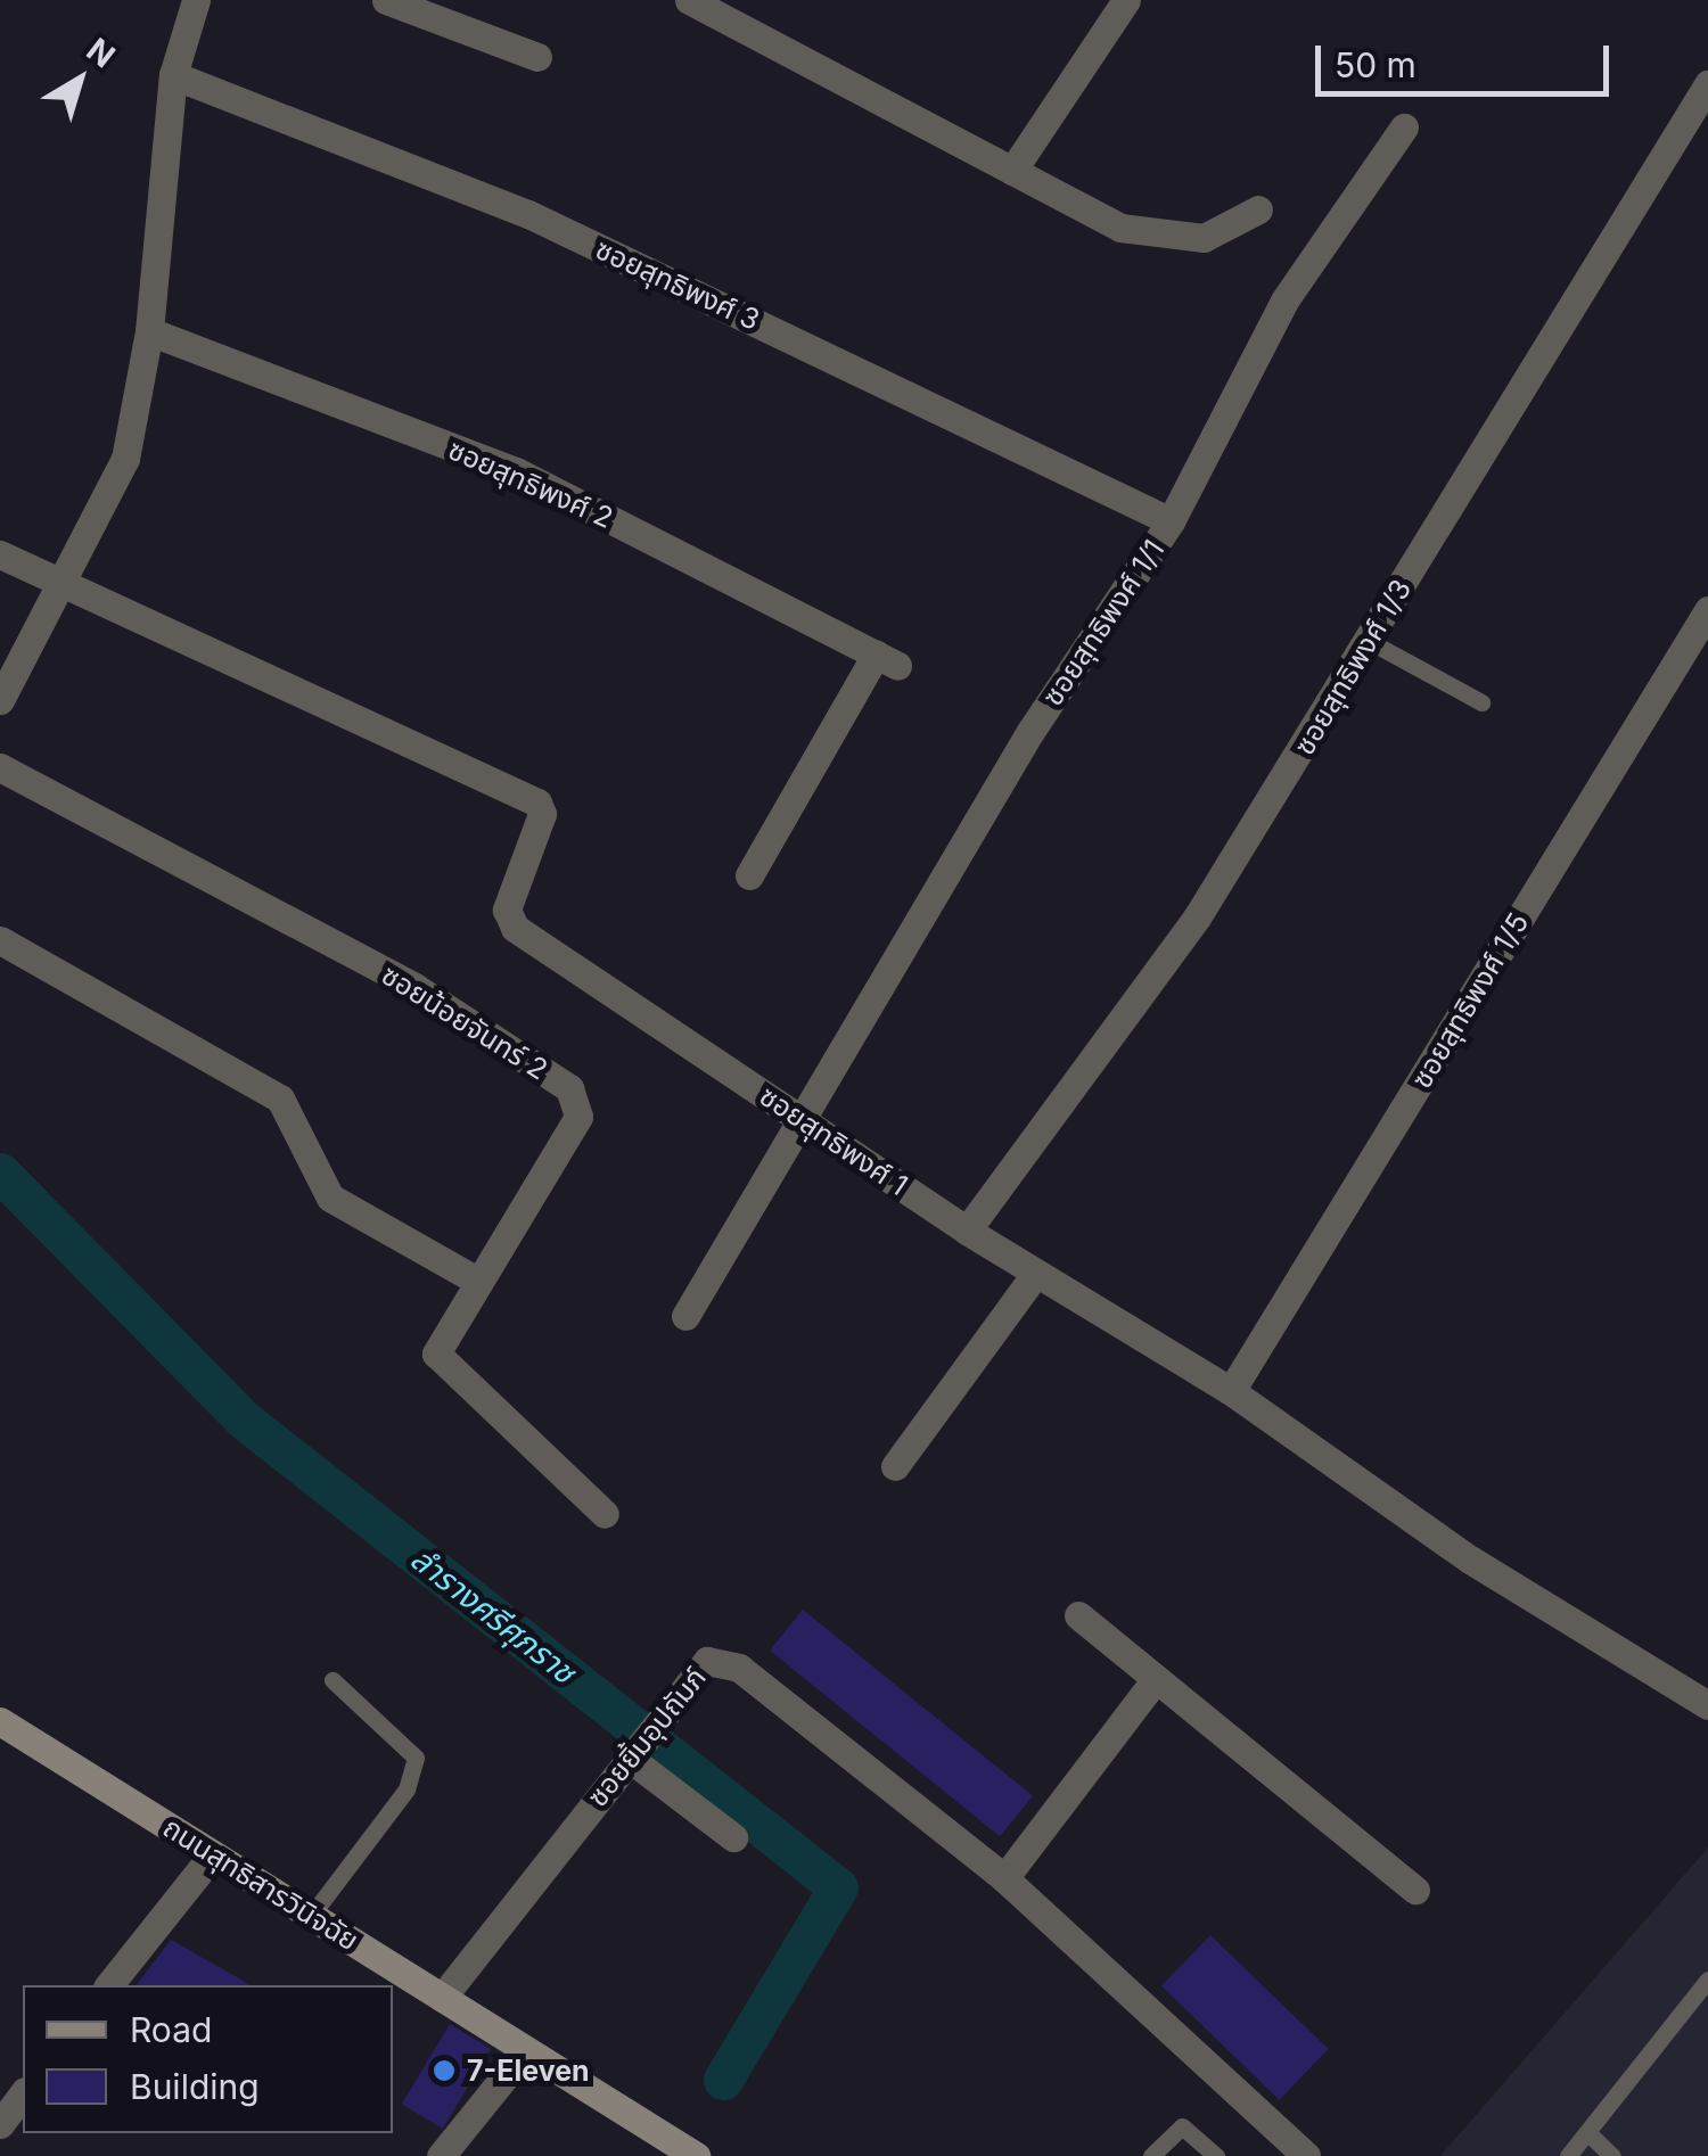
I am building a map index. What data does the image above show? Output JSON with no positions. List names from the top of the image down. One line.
{"streets":{"main road":["ถนนสุทธิสารวินิจฉัย"],"street":["ซอยสุทธิพงศ์ 3","ซอยสุทธิพงศ์ 2","ซอยสุทธิพงศ์ 1/1","ซอยสุทธิพงศ์ 1/3","ซอยสุทธิพงศ์ 1/5","ซอยน้อยจันทร์ 2","ซอยสุทธิพงศ์ 1","ซอยยิ้มอุปถัมภ์"]},"crossings":[["ซอยสุทธิพงศ์ 3","ซอยสุทธิพงศ์ 1/1"],["ซอยสุทธิพงศ์ 1/1","ซอยสุทธิพงศ์ 1"],["ซอยสุทธิพงศ์ 1/3","ซอยสุทธิพงศ์ 1"],["ซอยสุทธิพงศ์ 1/5","ซอยสุทธิพงศ์ 1"],["ซอยยิ้มอุปถัมภ์","ถนนสุทธิสารวินิจฉัย"]],"water":["ลำรางศรีศุภราช"],"places":["7-Eleven"],"legend":["Road","Building"],"scale_bar":"50 m","north":"top right"}
